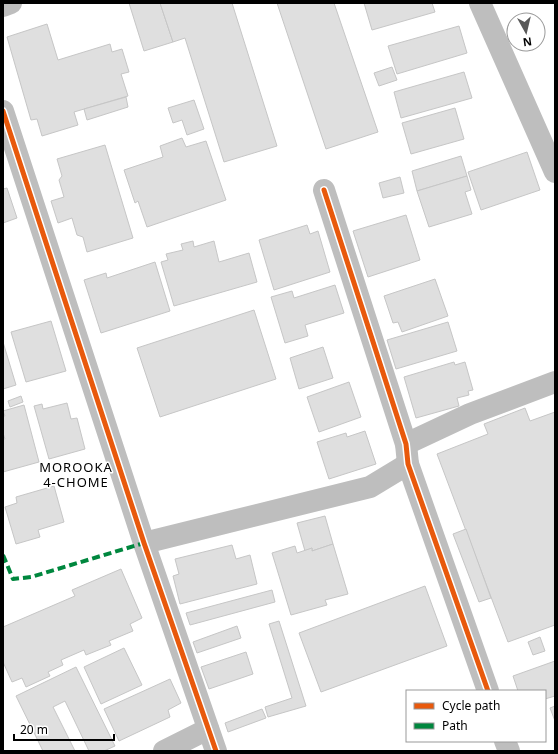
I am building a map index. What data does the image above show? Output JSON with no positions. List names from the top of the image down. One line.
{"districts":["MOROOKA 4-CHOME"],"legend":["Cycle path","Path"],"scale_bar":"20 m","north":"bottom"}
